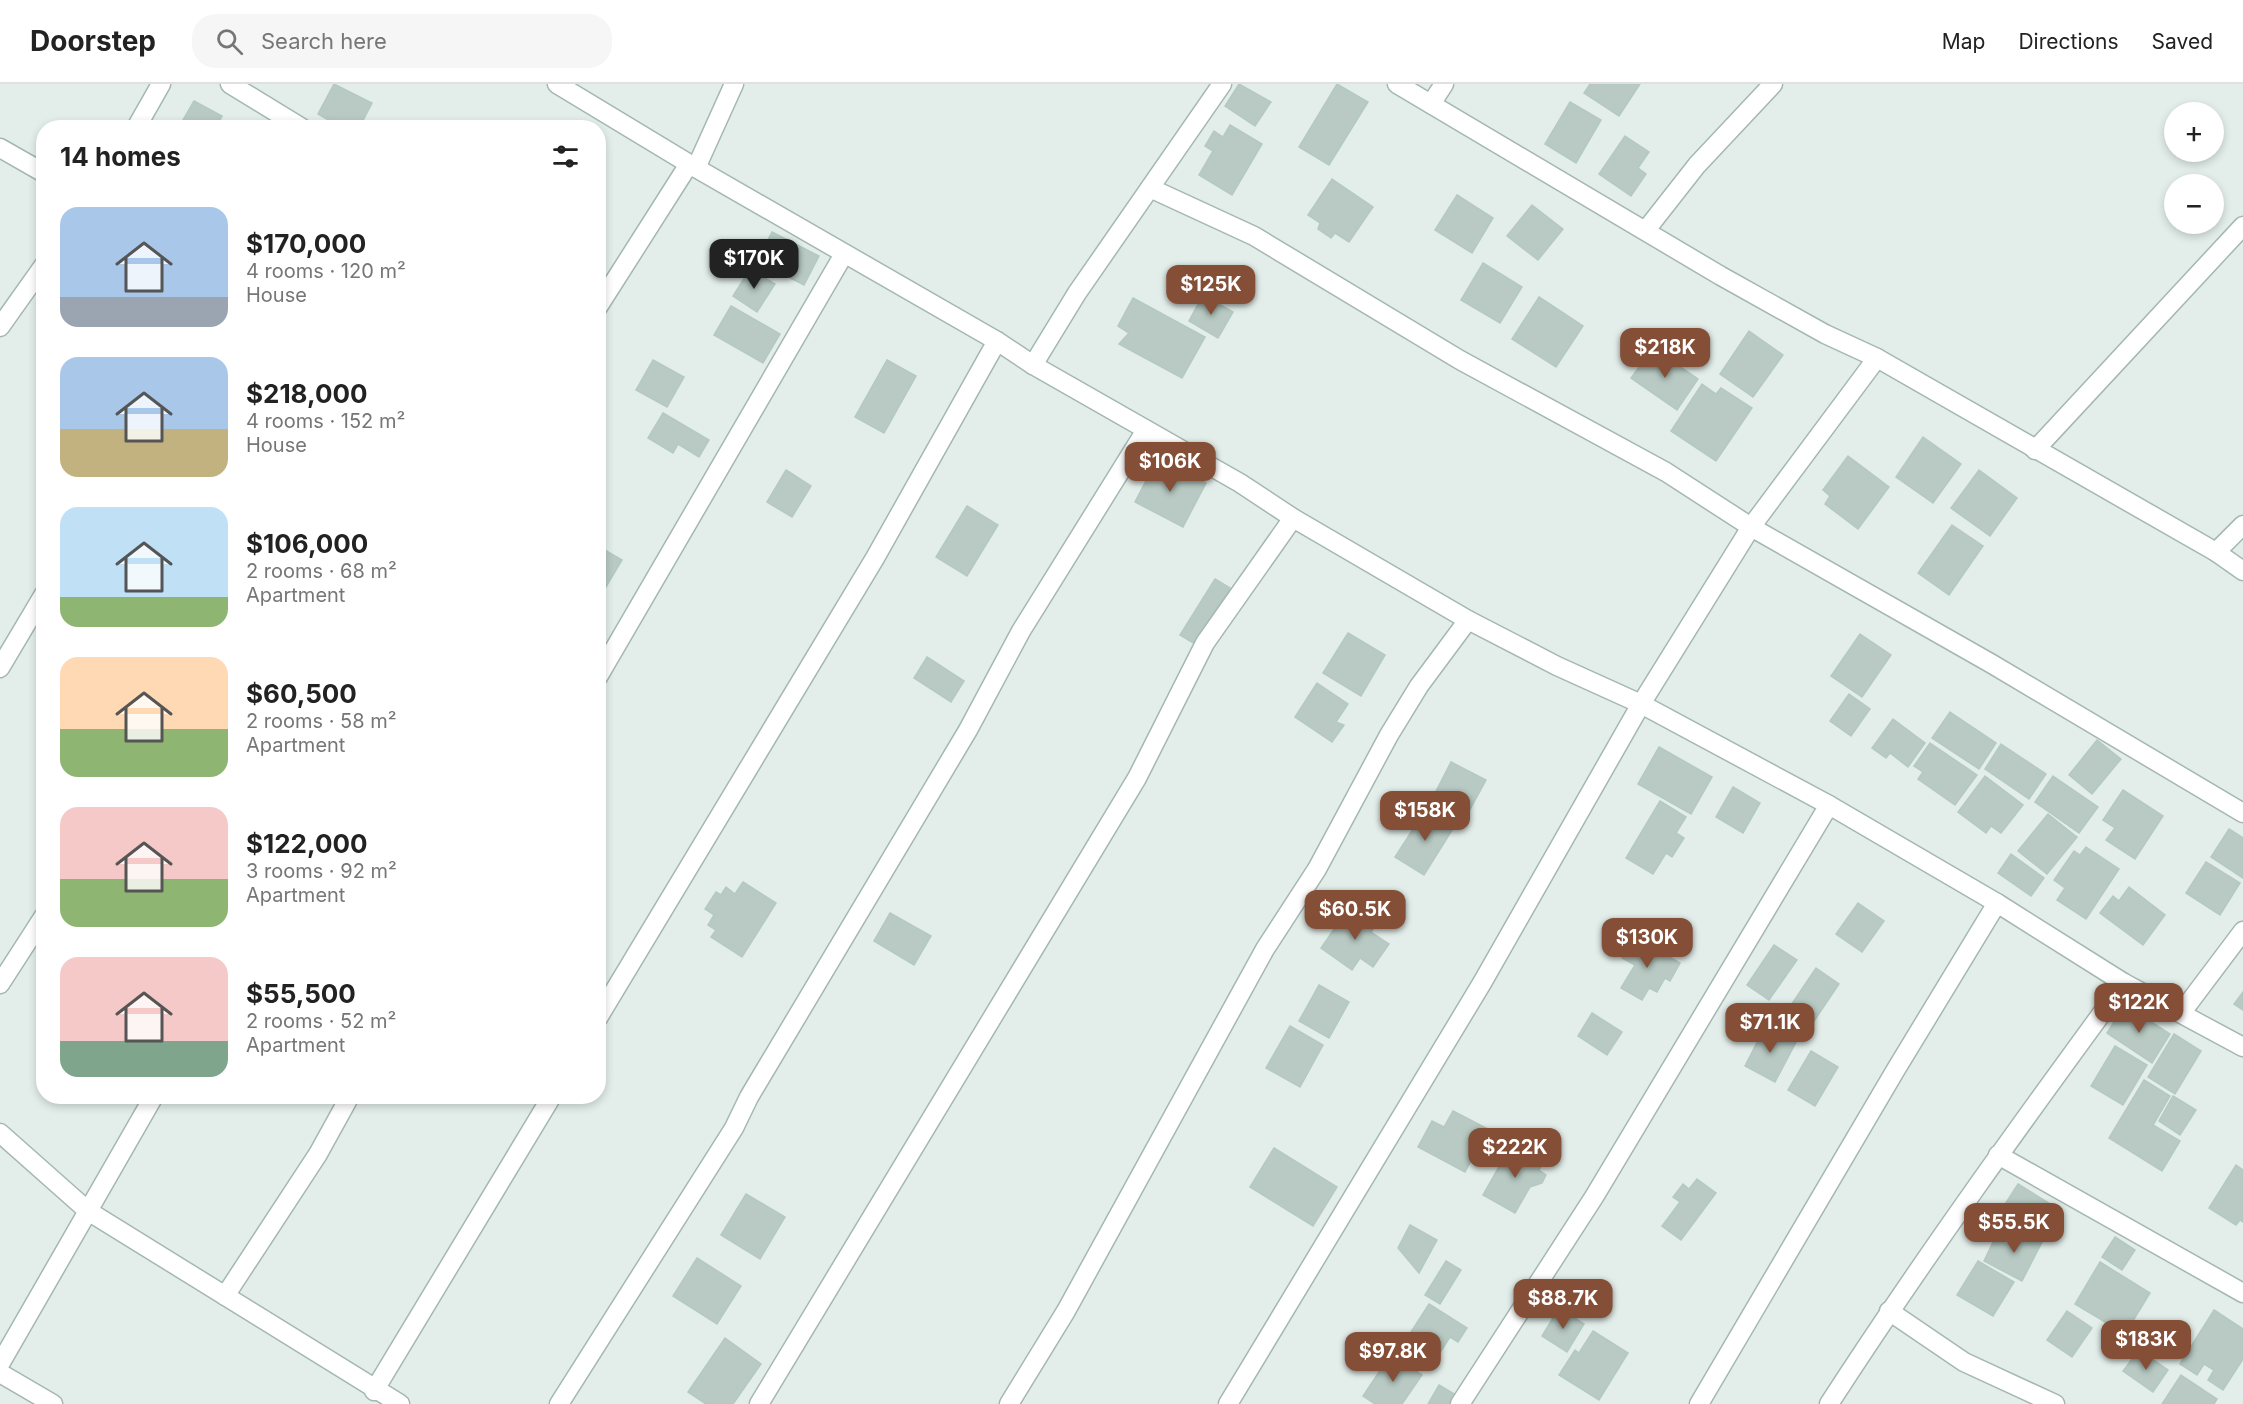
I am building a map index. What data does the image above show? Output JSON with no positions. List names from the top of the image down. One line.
{"page":{"header":"Doorstep","search":"Search here","nav":["Map","Directions","Saved"],"map_buttons":["+","−"],"heading":"14 homes","list":[{"name":"$170,000","note":"4 rooms · 120 m² · House"},{"name":"$218,000","note":"4 rooms · 152 m² · House"},{"name":"$106,000","note":"2 rooms · 68 m² · Apartment"},{"name":"$60,500","note":"2 rooms · 58 m² · Apartment"},{"name":"$122,000","note":"3 rooms · 92 m² · Apartment"},{"name":"$55,500","note":"2 rooms · 52 m² · Apartment"}],"price":["$170K","$125K","$218K","$106K","$158K","$60.5K","$130K","$122K","$71.1K","$222K","$55.5K","$88.7K","$183K","$97.8K"]}}
